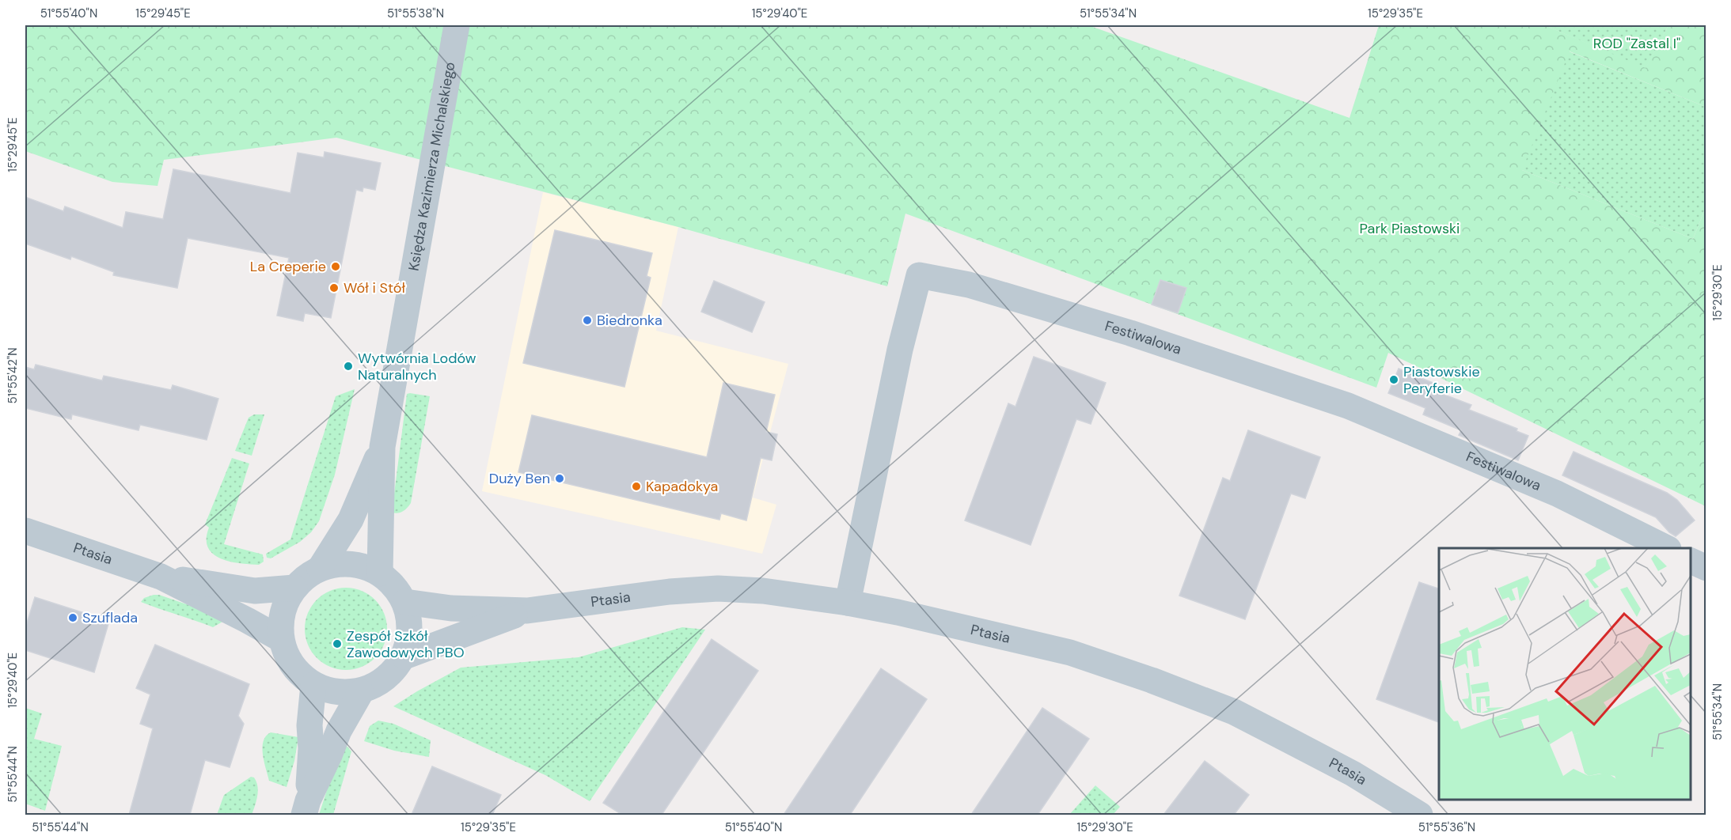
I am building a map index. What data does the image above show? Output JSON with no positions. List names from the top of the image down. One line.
{"streets":{"street":["Księdza Kazimierza Michalskiego","Festiwalowa","Ptasia"]},"crossings":[["Księdza Kazimierza Michalskiego","Ptasia"],["Festiwalowa","Ptasia"]],"parks":["ROD \"Zastal I\"","Park Piastowski"],"places":["La Creperie","Wół i Stół","Biedronka","Wytwórnia Lodów Naturalnych","Piastowskie Peryferie","Duży Ben","Kapadokya","Szuflada","Zespół Szkół Zawodowych PBO"],"coordinates":["51°55'40\"N","15°29'45\"E","51°55'38\"N","15°29'40\"E","51°55'34\"N","15°29'35\"E","15°29'30\"E","51°55'42\"N","51°55'44\"N","51°55'36\"N"]}
